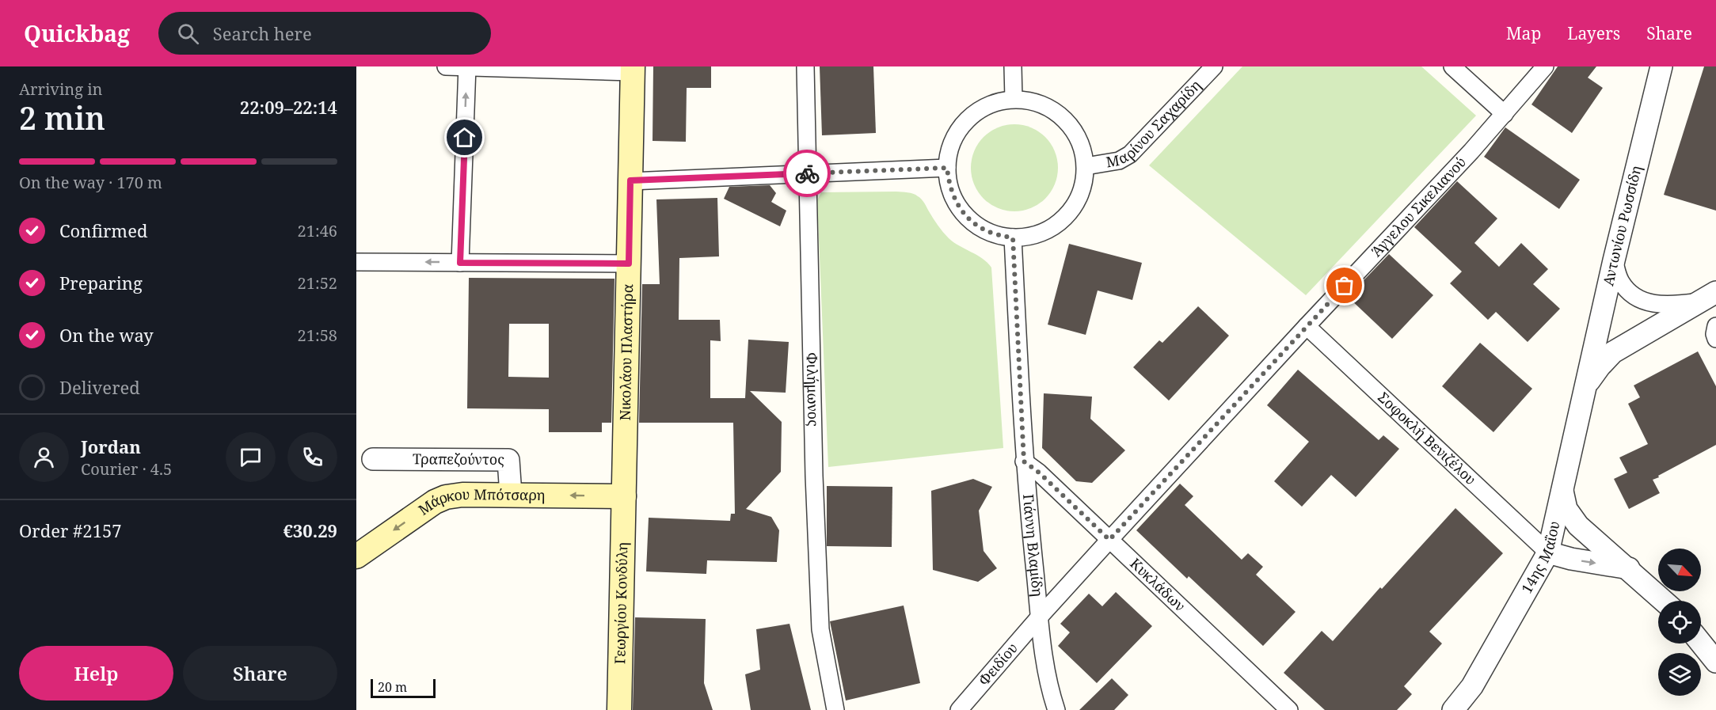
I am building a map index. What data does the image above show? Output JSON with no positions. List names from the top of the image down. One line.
{"streets":{"main road":["Νικολάου Πλαστήρα","Μάρκου Μπότσαρη","Γεωργίου Κονδύλη"],"street":["Μαρίνου Σαχαρίδη","Άγγελου Σικελιανού","Αντωνίου Ρωσσίδη","Φιλήμωνος","Σοφοκλή Βενιζέλου","Τραπεζούντος","Γιάννη Βλαμίδη","14ης Μαΐου","Κυκλάδων","Φειδίου"]},"crossings":[["Μαρίνου Σαχαρίδη","Γιάννη Βλαμίδη"],["Άγγελου Σικελιανού","Σοφοκλή Βενιζέλου"],["Άγγελου Σικελιανού","Γιάννη Βλαμίδη"],["Άγγελου Σικελιανού","Κυκλάδων"],["Άγγελου Σικελιανού","Φειδίου"],["Αντωνίου Ρωσσίδη","14ης Μαΐου"],["Νικολάου Πλαστήρα","Μάρκου Μπότσαρη"],["Νικολάου Πλαστήρα","Γεωργίου Κονδύλη"],["Σοφοκλή Βενιζέλου","14ης Μαΐου"],["Τραπεζούντος","Μάρκου Μπότσαρη"],["Μάρκου Μπότσαρη","Γεωργίου Κονδύλη"],["Γιάννη Βλαμίδη","Κυκλάδων"],["Γιάννη Βλαμίδη","Φειδίου"]],"one_way":["Μάρκου Μπότσαρη"],"scale_bar":"20 m","north":"bottom right","page":{"header":"Quickbag","search":"Search here","nav":["Map","Layers","Share"],"heading":["2 min","Arriving in","22:09–22:14"],"panel":["Jordan","Courier · 4.5","Order #2157","€30.29"],"bar":"On the way · 170 m","list":[["Confirmed","21:46"],["Preparing","21:52"],["On the way","21:58"],"Delivered"],"buttons":["Help","Share"],"scale":"20 m"}}
